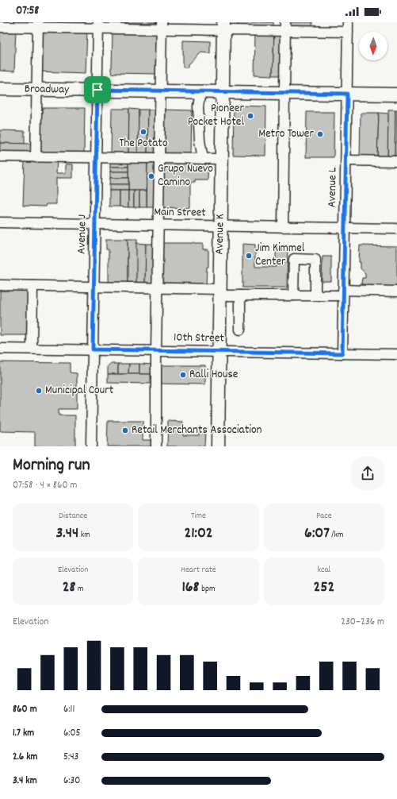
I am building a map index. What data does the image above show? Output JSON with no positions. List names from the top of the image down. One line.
{"streets":{"main road":["Broadway","Avenue K"],"street":["Avenue L","Main Street","Avenue J","10th Street"]},"crossings":[["Broadway","Avenue L"],["Broadway","Avenue J"],["Broadway","Avenue K"],["Avenue L","Main Street"],["Avenue L","10th Street"],["Main Street","Avenue J"],["Main Street","Avenue K"],["Avenue J","10th Street"],["Avenue K","10th Street"]],"places":["Pioneer Pocket Hotel","The Potato","Metro Tower","Grupo Nuevo Camino","Jim Kimmel Center","Ralli House","Municipal Court","Retail Merchants Association"],"north":"bottom","page":{"status":"07:58","heading":["Morning run","07:58 · 4 × 860 m"],"stats":[["Distance","3.44 km"],["Time","21:02"],["Pace","6:07 /km"],["Elevation","28 m"],["Heart rate","168 bpm"],["kcal","252"]],"chart":["Elevation","230–236 m"],"list":[{"name":"860 m","note":"6:11"},{"name":"1.7 km","note":"6:05"},{"name":"2.6 km","note":"5:43"},{"name":"3.4 km","note":"6:30"}]}}
